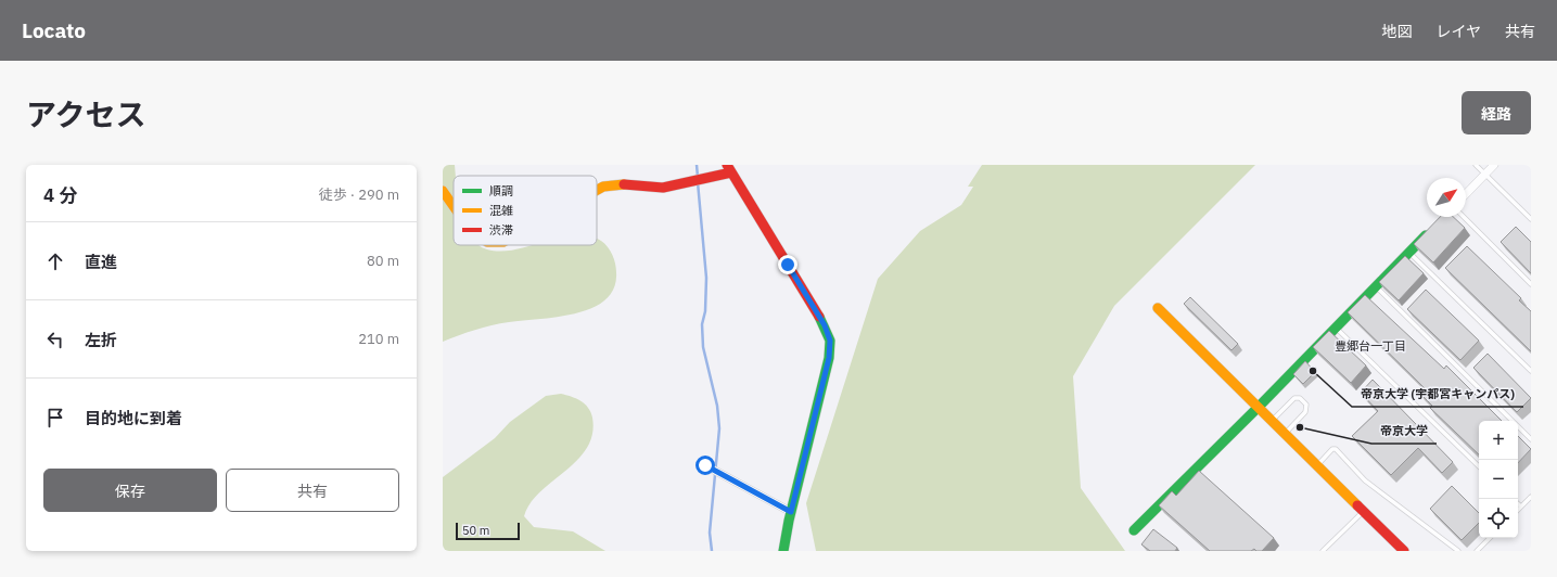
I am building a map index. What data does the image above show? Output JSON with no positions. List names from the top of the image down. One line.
{"districts":["豊郷台一丁目"],"places":["帝京大学 (宇都宮キャンパス)","帝京大学"],"legend":["順調","混雑","渋滞"],"scale_bar":"50 m","north":"top right","page":{"header":"Locato","nav":["地図","レイヤ","共有"],"title":"アクセス","buttons":["経路",["保存","共有"]],"heading":["4 分","徒歩 · 290 m"],"list":[["直進","80 m"],["左折","210 m"],"目的地に到着"],"map_buttons":["+","−"],"scale":"50 m"}}
